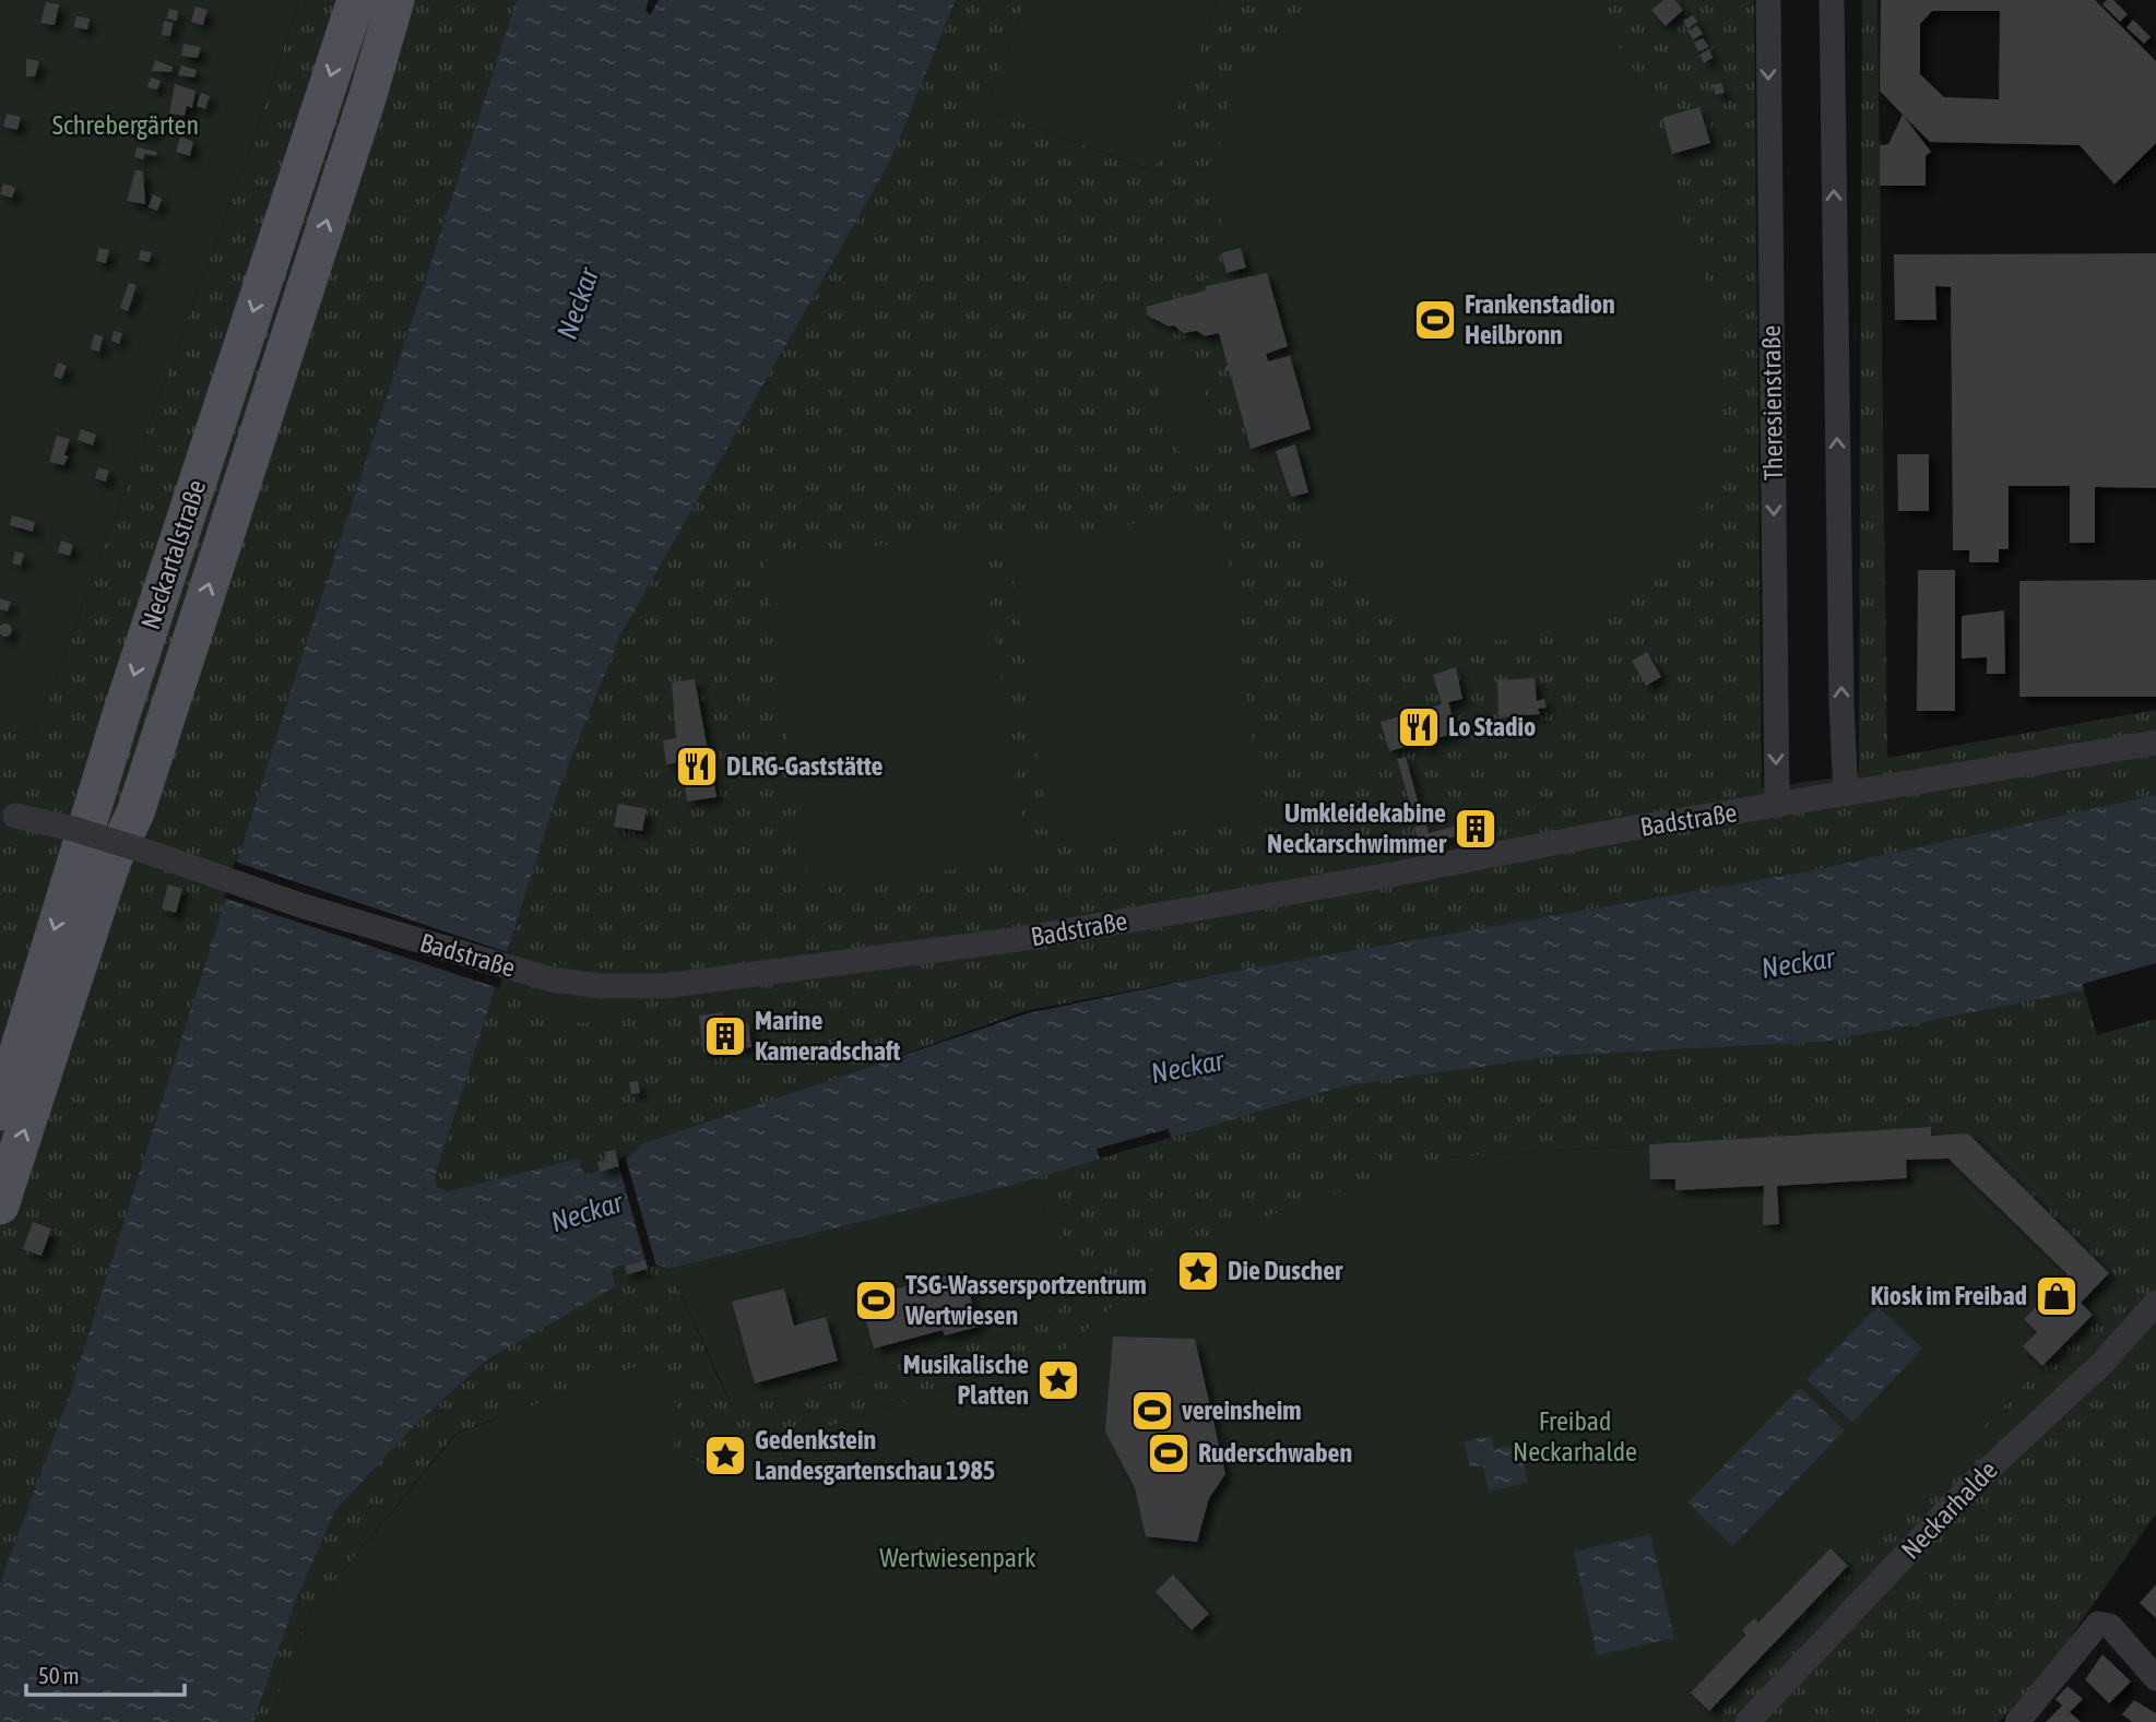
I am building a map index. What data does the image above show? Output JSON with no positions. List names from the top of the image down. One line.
{"streets":{"main road":["Neckartalstraße"],"street":["Theresienstraße","Badstraße","Neckarhalde"]},"crossings":[["Theresienstraße","Badstraße"]],"water":["Neckar"],"parks":["Schrebergärten","Freibad Neckarhalde","Wertwiesenpark"],"places":{"sports":["Frankenstadion Heilbronn","TSG-Wassersportzentrum Wertwiesen","vereinsheim","Ruderschwaben"],"restaurant":["Lo Stadio","DLRG-Gaststätte"],"building":["Umkleidekabine Neckarschwimmer","Marine Kameradschaft"],"place":["Die Duscher","Musikalische Platten","Gedenkstein Landesgartenschau 1985"],"shop":["Kiosk im Freibad"]},"scale_bar":"50 m"}
